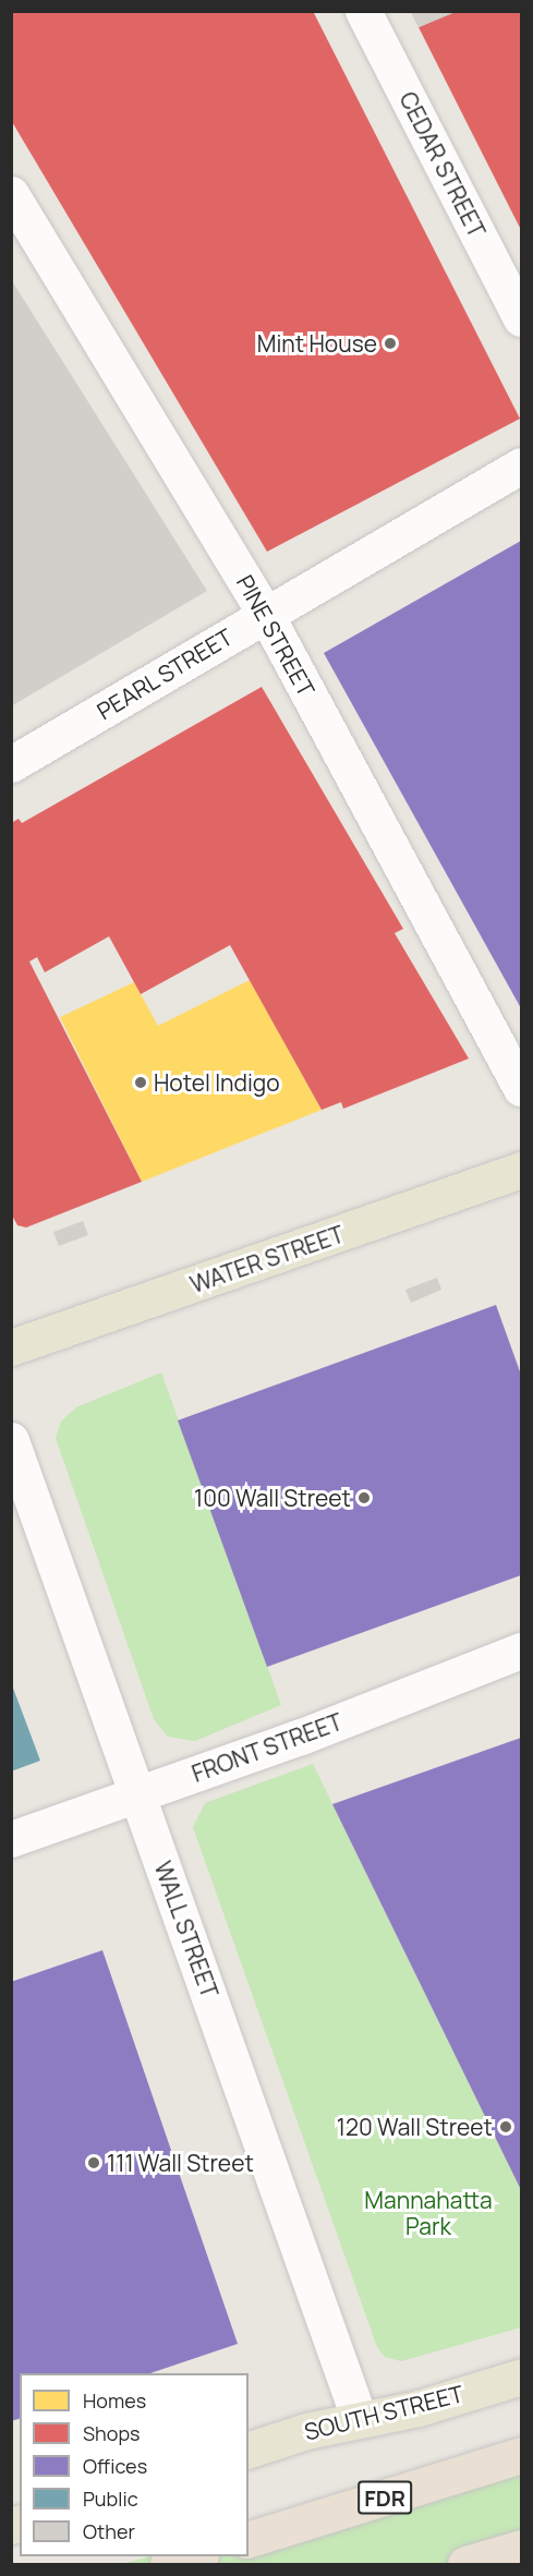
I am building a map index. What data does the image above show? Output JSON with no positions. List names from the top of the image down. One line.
{"streets":{"highway":["FDR"],"main road":["WATER STREET","SOUTH STREET"],"street":["CEDAR STREET","PINE STREET","PEARL STREET","FRONT STREET","WALL STREET"]},"crossings":[["PINE STREET","PEARL STREET"],["FRONT STREET","WALL STREET"],["WALL STREET","SOUTH STREET"]],"parks":["Mannahatta Park"],"places":["Mint House","Hotel Indigo","100 Wall Street","120 Wall Street","111 Wall Street"],"legend":["Homes","Shops","Offices","Public","Other"]}
